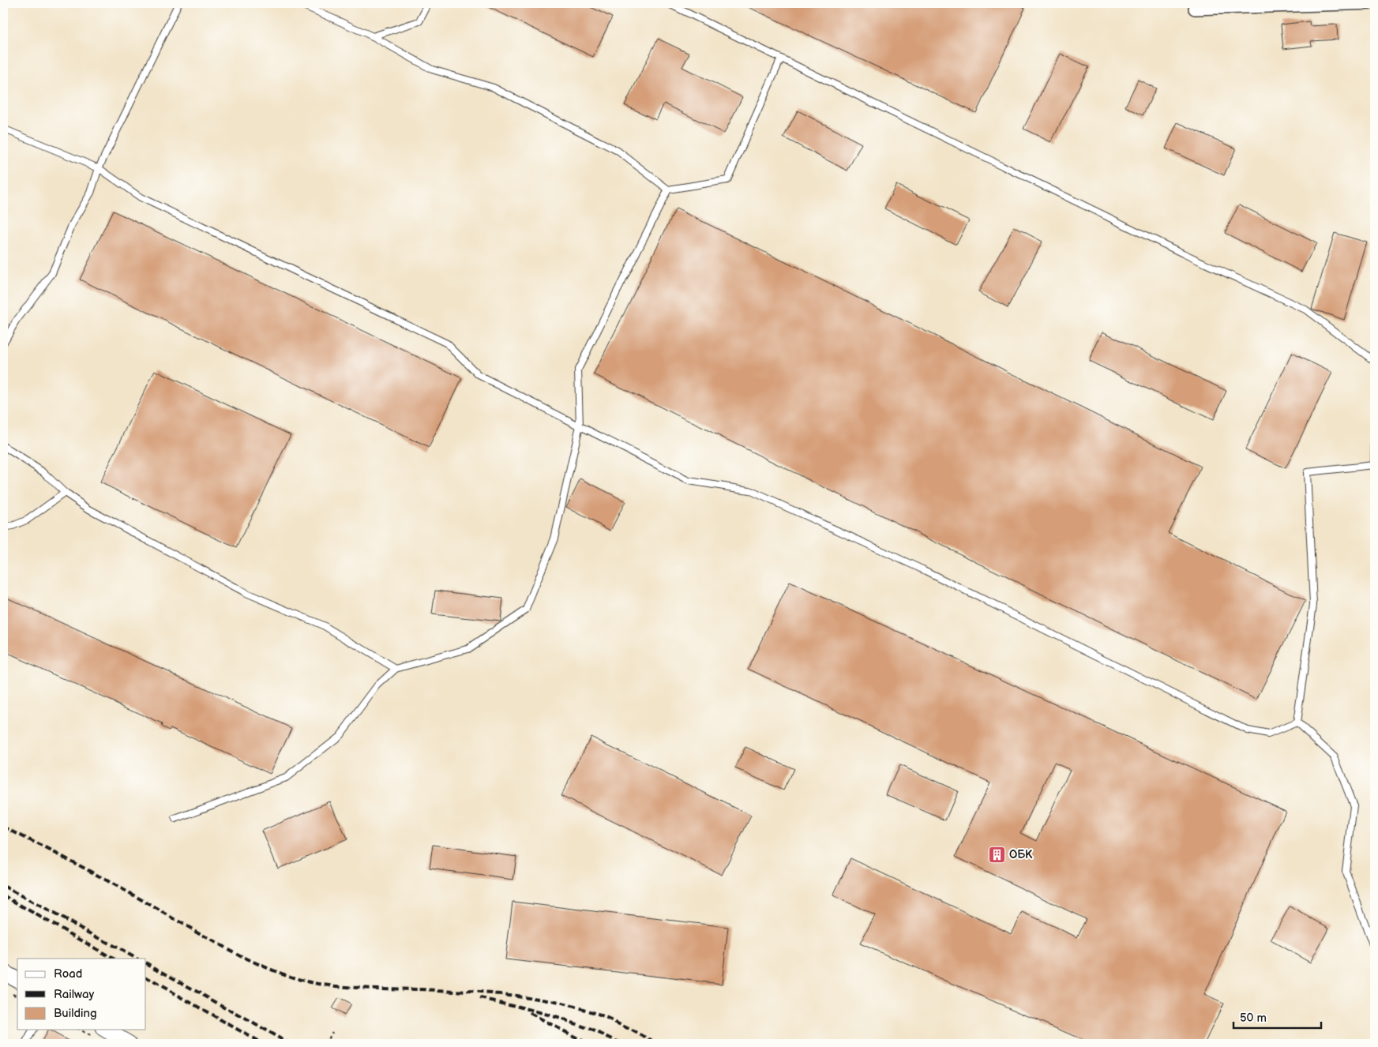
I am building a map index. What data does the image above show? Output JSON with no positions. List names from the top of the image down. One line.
{"places":{"building":["ОБК"]},"legend":["Road","Railway","Building"],"scale_bar":"50 m"}
